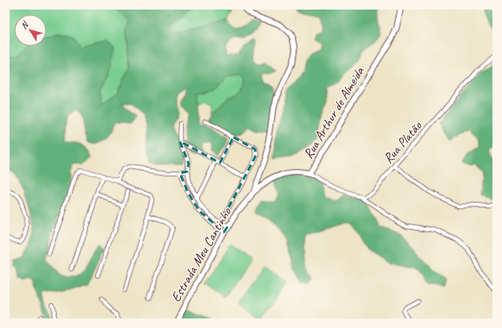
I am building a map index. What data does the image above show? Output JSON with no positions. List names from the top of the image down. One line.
{"streets":{"street":["Rua Arthur de Almeida","Rua Platão","Estrada Meu Cantinho"]},"crossings":[["Rua Arthur de Almeida","Estrada Meu Cantinho"]],"north":"top left"}
